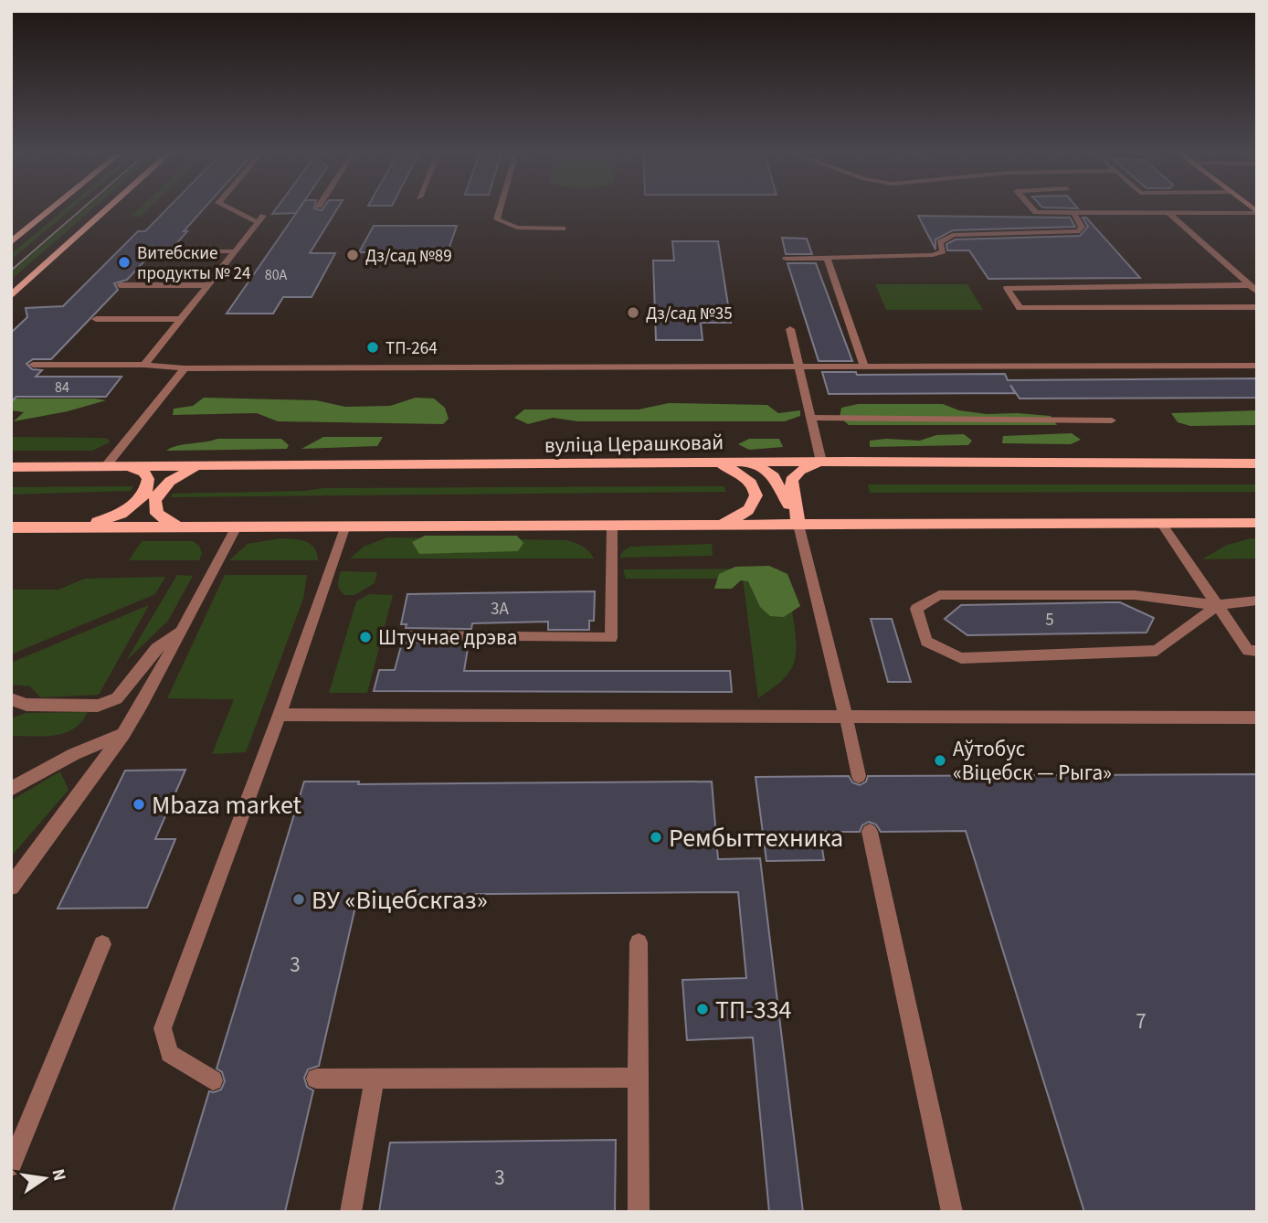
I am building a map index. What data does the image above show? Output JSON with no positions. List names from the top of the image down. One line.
{"streets":{"main road":["вуліца Церашковай"]},"places":["Дз/сад №89","Витебские продукты № 24","Дз/сад №35","ТП-264","Штучнае дрэва","Аўтобус «Віцебск — Рыга»","Mbaza market","Рембыттехника","ВУ «Віцебскгаз»","ТП-334"],"house_numbers":["80А","84","3А","5","3","7","3"],"north":"right"}
